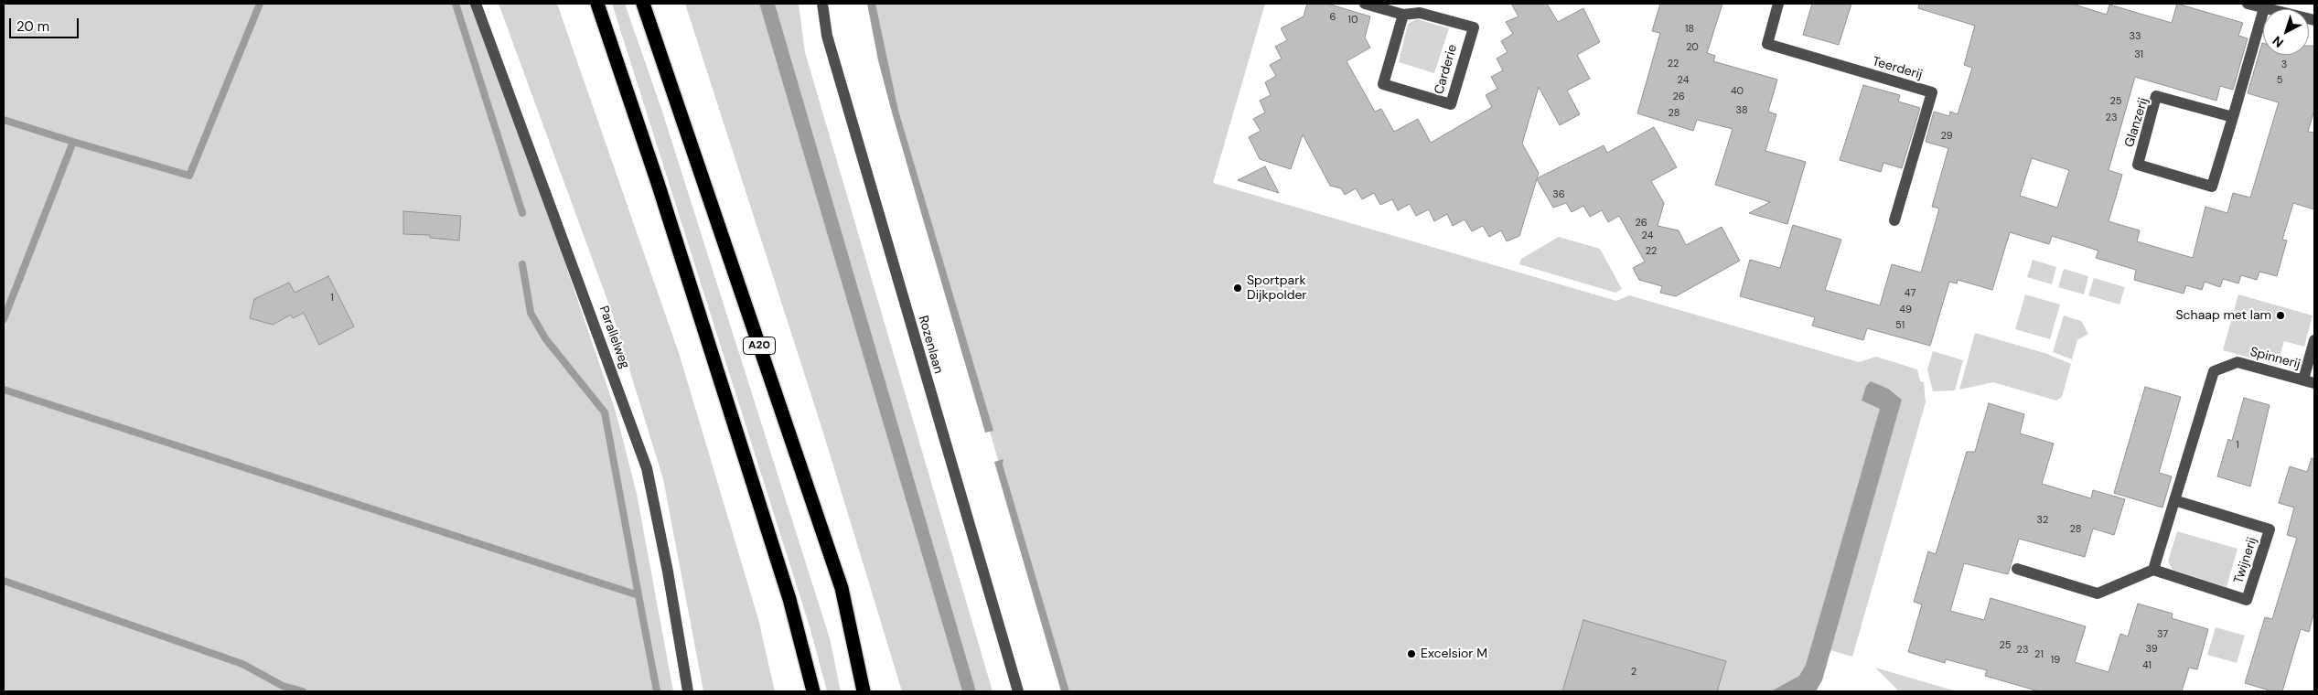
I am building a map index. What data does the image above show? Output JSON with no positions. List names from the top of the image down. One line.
{"streets":{"highway":["A20"],"street":["Teerderij","Carderie","Glanzerij","Parallelweg","Rozenlaan","Spinnerij","Twijnerij"]},"crossings":[["Spinnerij","Twijnerij"]],"places":["Sportpark Dijkpolder","Schaap met lam","Excelsior M"],"house_numbers":["6","10","18","33","20","31","22","3","24","5","40","26","25","38","28","23","29","36","26","24","22","47","1","49","51","1","32","28","37","25","39","23","21","19","41","2"],"scale_bar":"20 m","north":"bottom left"}
